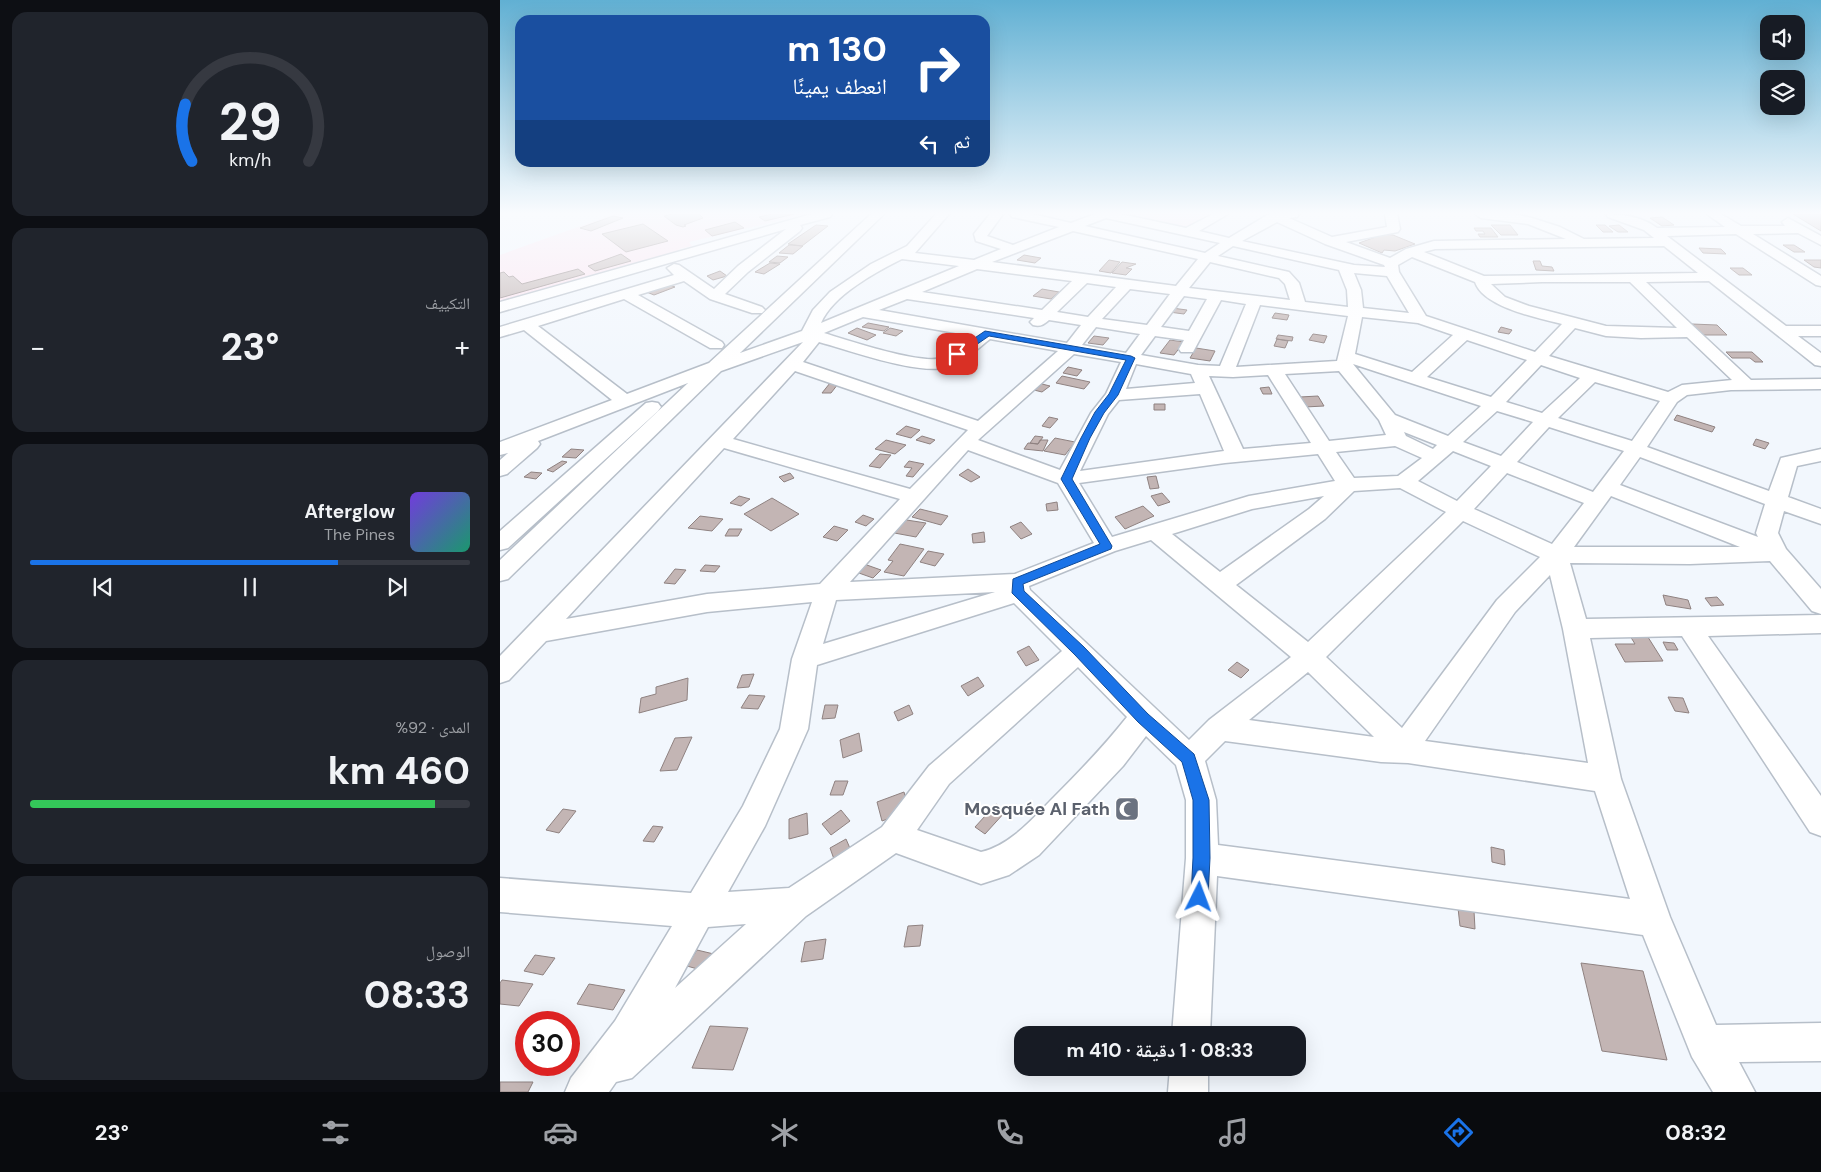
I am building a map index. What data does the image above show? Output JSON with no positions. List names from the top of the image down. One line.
{"places":{"mosque":["Mosquée Al Fath"]},"page":{"turn":["130 m","انعطف يمينًا"],"then":"ثم","tile":["التكييف",["المدى · 92%","460 km"],["الوصول","08:33"]],"heat":["−","23°","+"],"song":["Afterglow","The Pines"],"limit":"30","trip":"08:33 · 1 دقيقة · 410 m","tabs":["08:32","23°"],"gauge":["29","km/h"]}}
